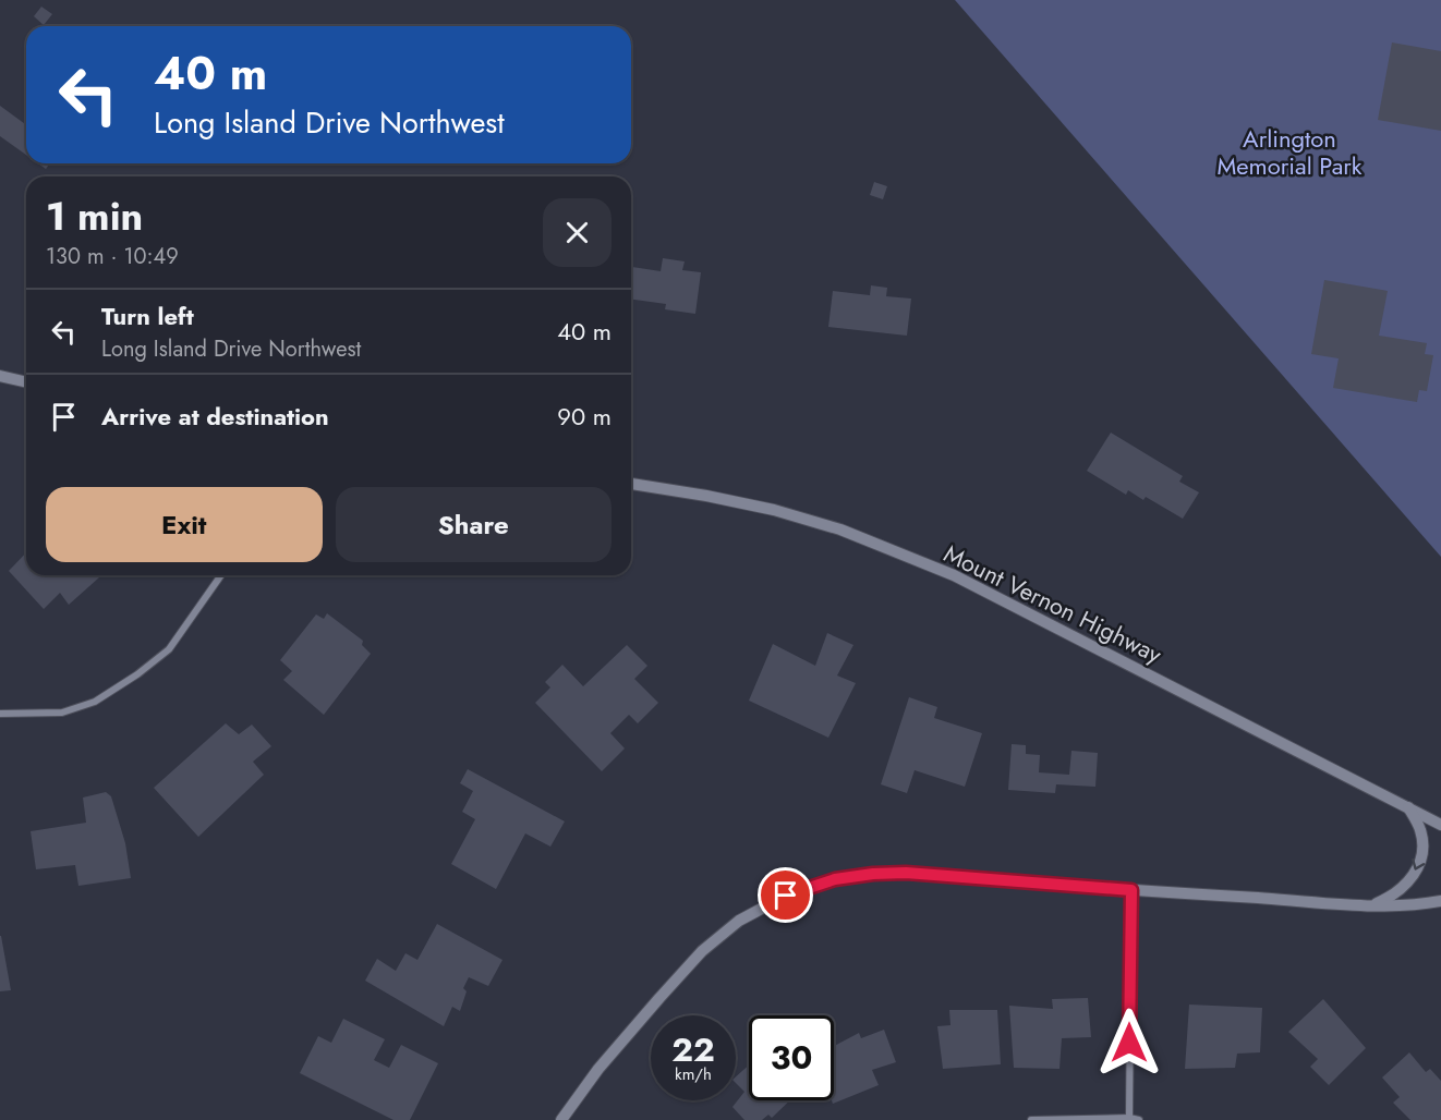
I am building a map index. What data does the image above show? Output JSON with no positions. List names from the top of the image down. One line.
{"streets":{"street":["Mount Vernon Highway"]},"parks":["Arlington Memorial Park"],"page":{"turn":["40 m","Long Island Drive Northwest"],"heading":["1 min","130 m · 10:49"],"list":[{"name":"Turn left","note":"Long Island Drive Northwest","value":"40 m"},{"name":"Arrive at destination","value":"90 m"}],"buttons":["Exit","Share"],"speed":"22 km/h","limit":"30"}}
